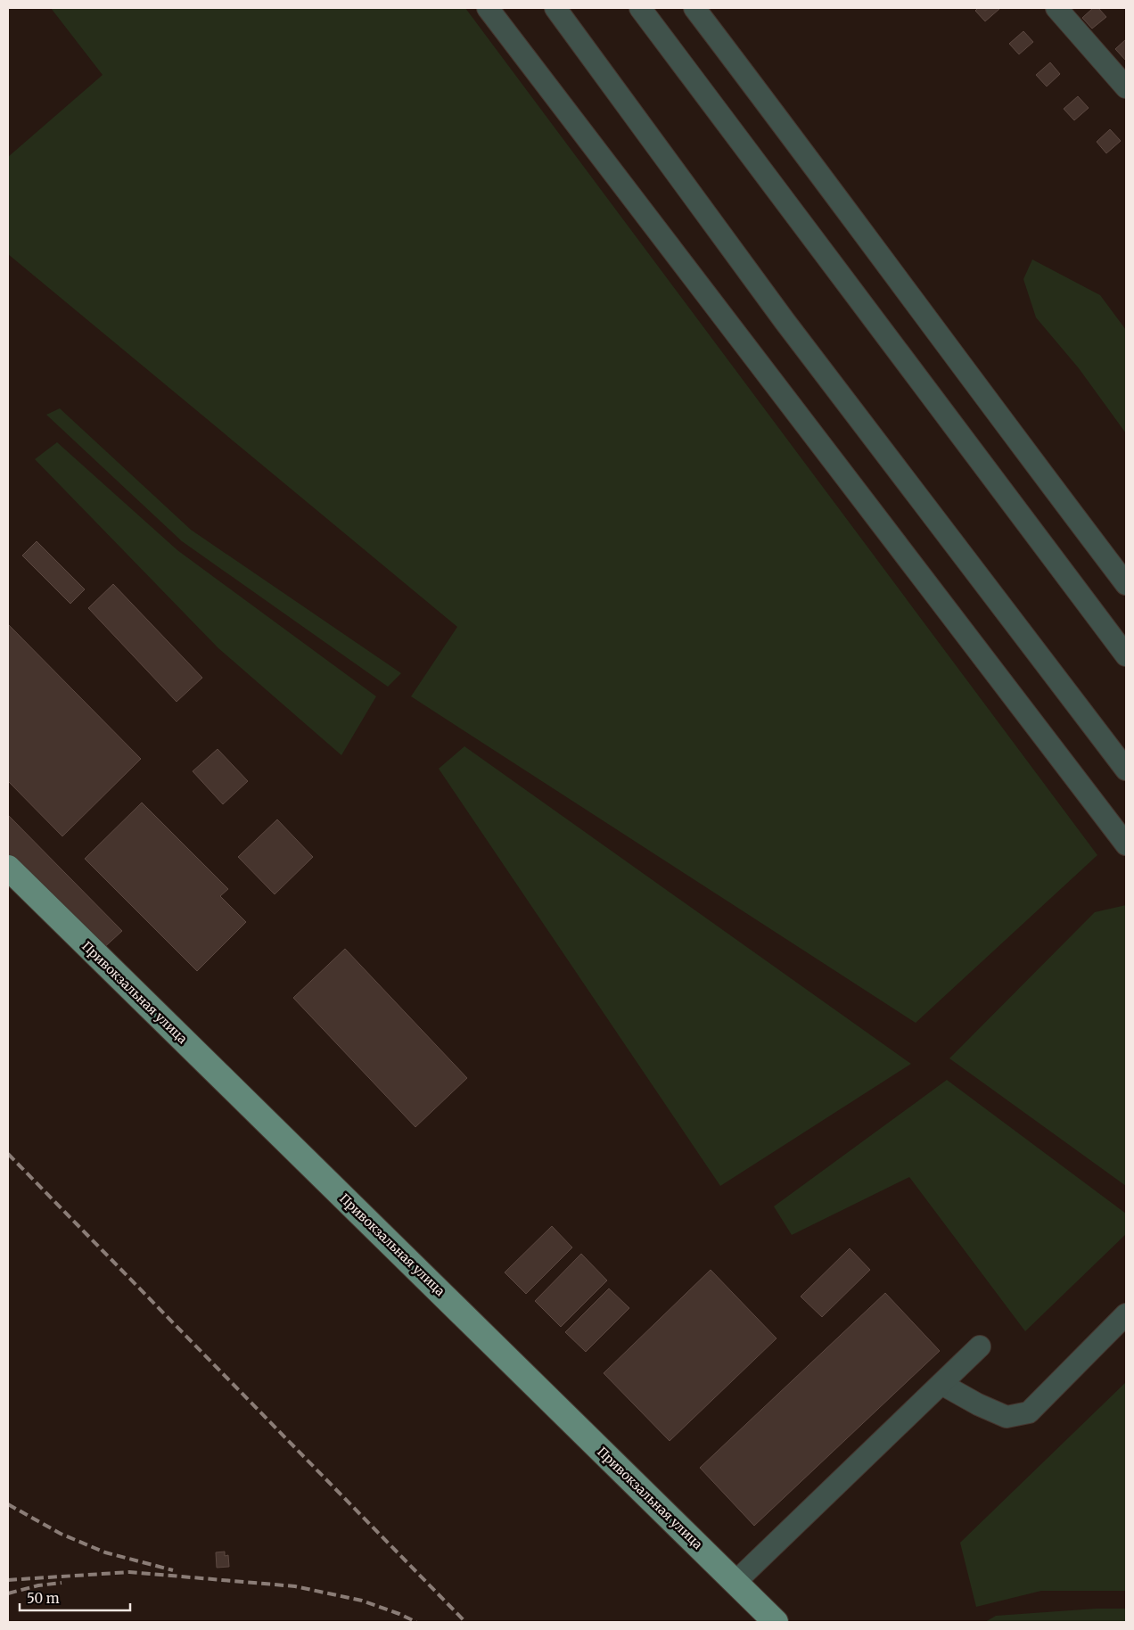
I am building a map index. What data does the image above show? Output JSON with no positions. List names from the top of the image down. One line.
{"streets":{"main road":["Привокзальная улица"]},"scale_bar":"50 m"}
